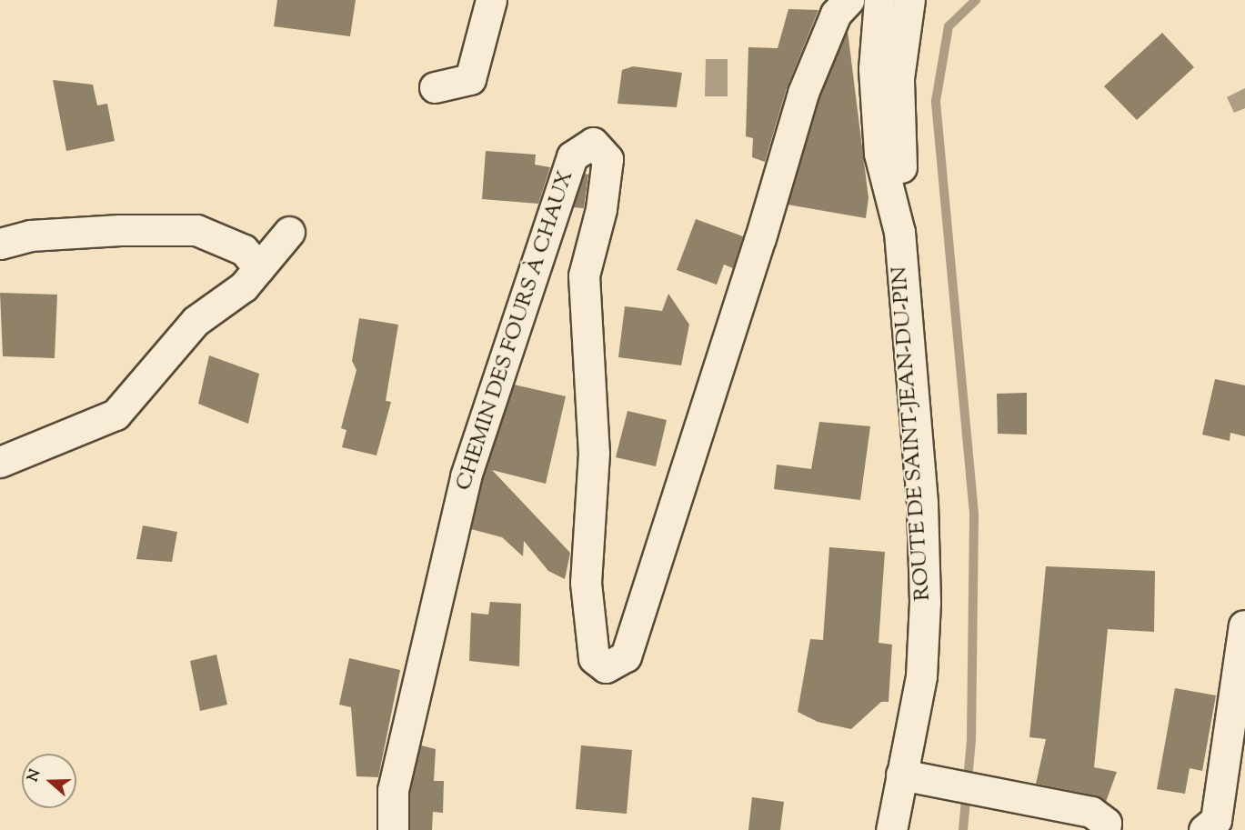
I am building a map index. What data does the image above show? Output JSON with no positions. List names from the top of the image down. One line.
{"streets":{"street":["CHEMIN DES FOURS À CHAUX","ROUTE DE SAINT-JEAN-DU-PIN"]},"north":"left"}
